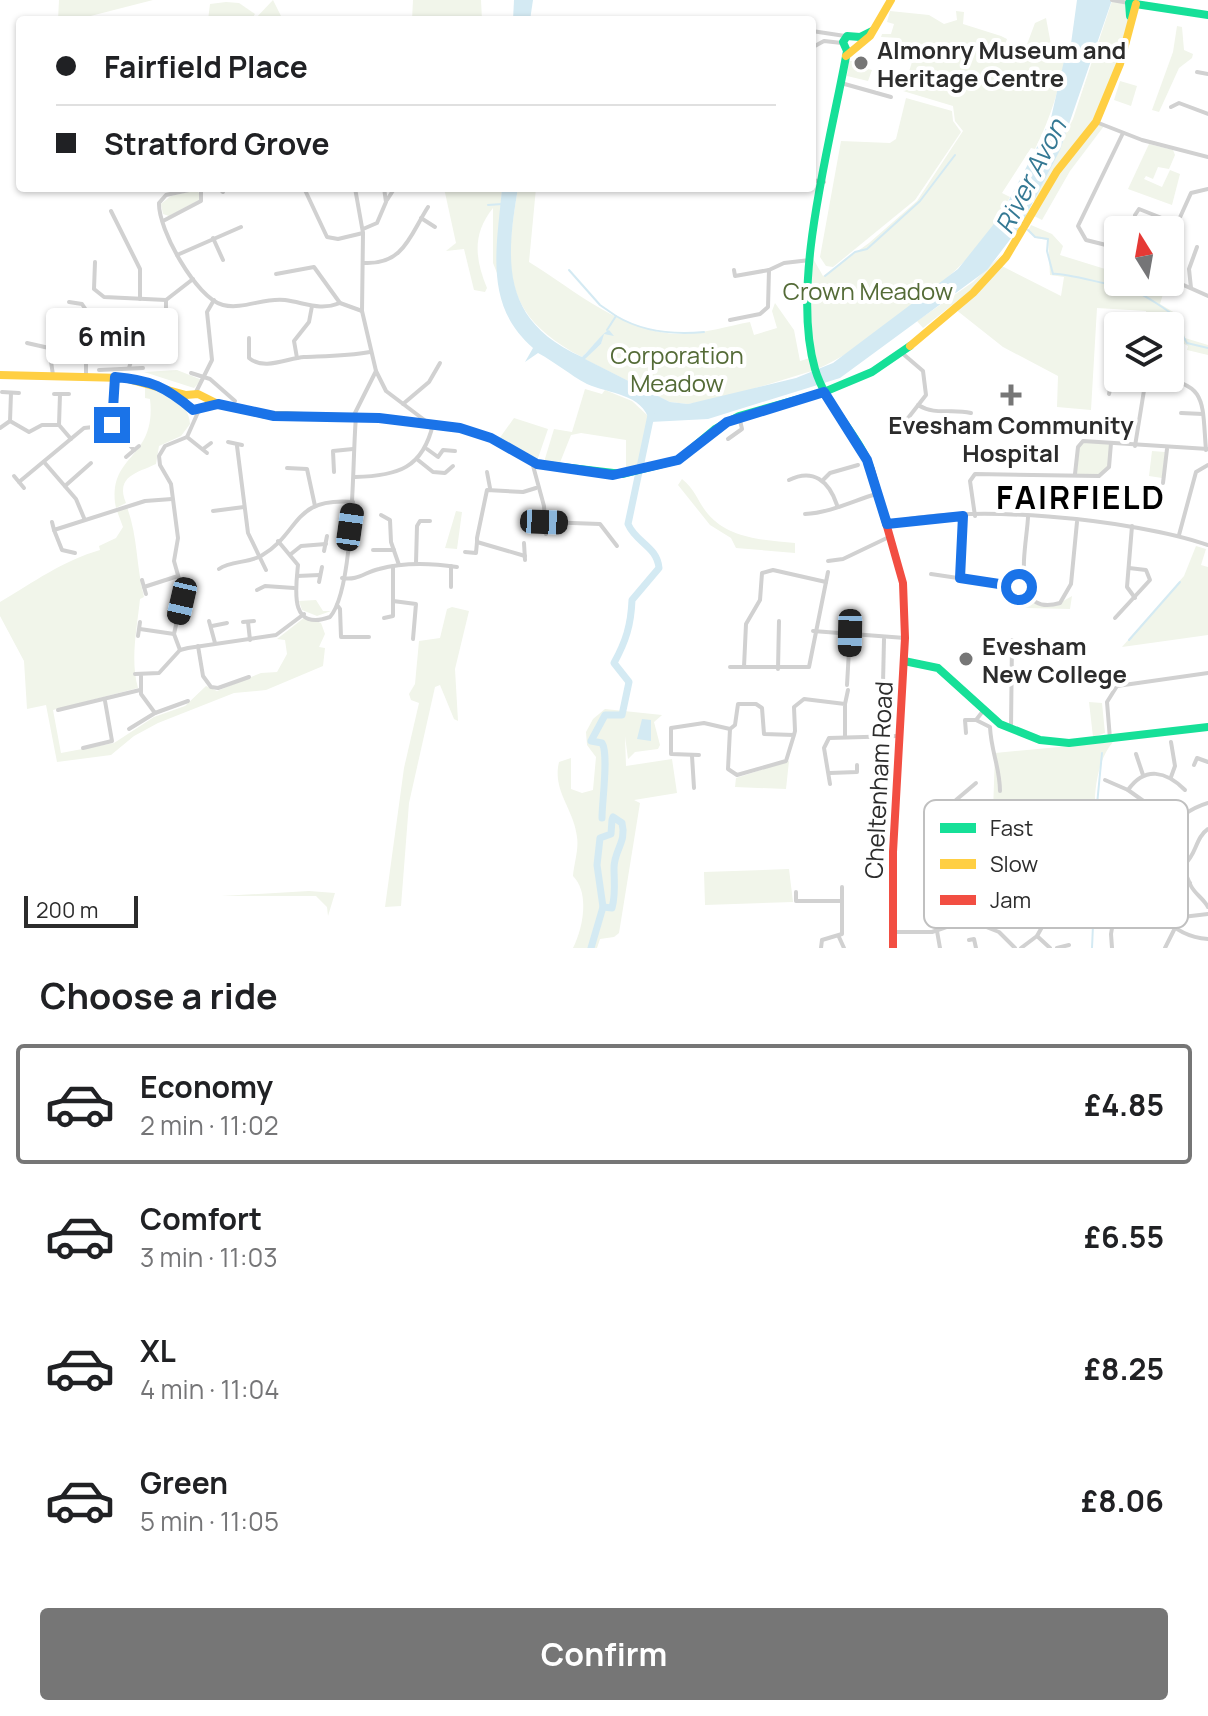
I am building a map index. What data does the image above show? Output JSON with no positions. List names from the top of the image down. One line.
{"streets":{"main road":["Cheltenham Road"]},"districts":["FAIRFIELD"],"water":["River Avon"],"parks":["Crown Meadow","Corporation Meadow"],"places":{"other":["Almonry Museum and Heritage Centre","Evesham New College"],"health":["Evesham Community Hospital"]},"legend":["Fast","Slow","Jam"],"scale_bar":"200 m","north":"top","page":{"banner":["Fairfield Place","Stratford Grove"],"bubble":"6 min","scale":"200 m","heading":"Choose a ride","list":[{"name":"Economy","note":"2 min · 11:02","value":"£4.85"},{"name":"Comfort","note":"3 min · 11:03","value":"£6.55"},{"name":"XL","note":"4 min · 11:04","value":"£8.25"},{"name":"Green","note":"5 min · 11:05","value":"£8.06"}],"buttons":"Confirm"}}
